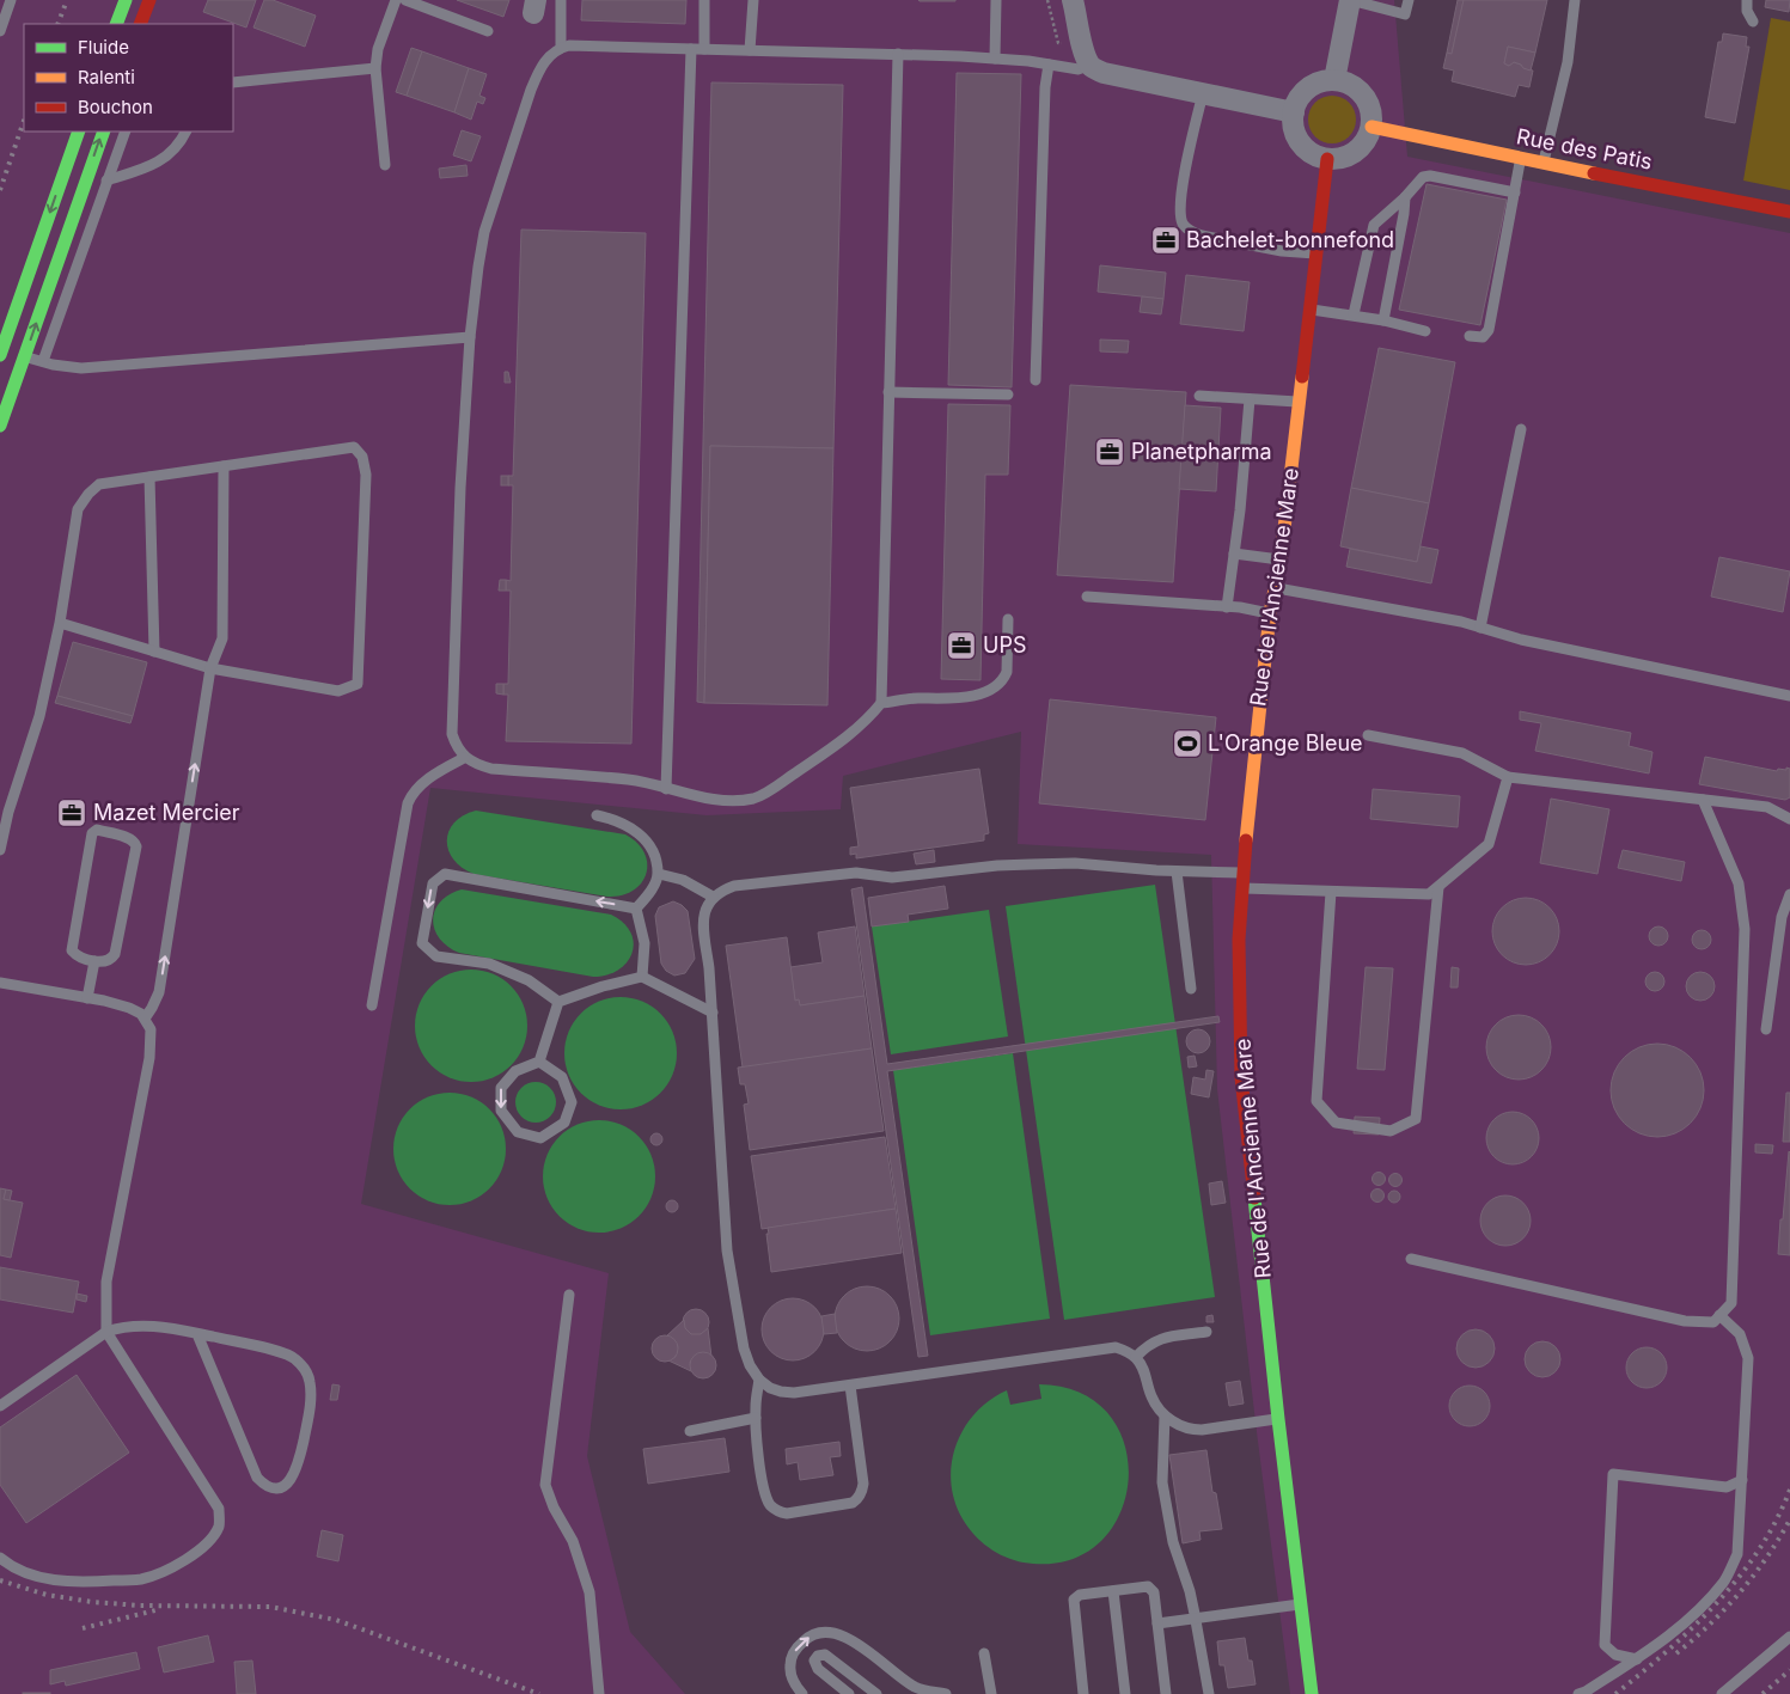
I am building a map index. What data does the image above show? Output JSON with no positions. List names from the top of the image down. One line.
{"streets":{"street":["Rue des Patis","Rue de l'Ancienne Mare"]},"crossings":[["Rue des Patis","Rue de l'Ancienne Mare"]],"places":{"office":["Bachelet-bonnefond","Planetpharma","UPS","Mazet Mercier"],"sports":["L'Orange Bleue"]},"legend":["Fluide","Ralenti","Bouchon"]}
